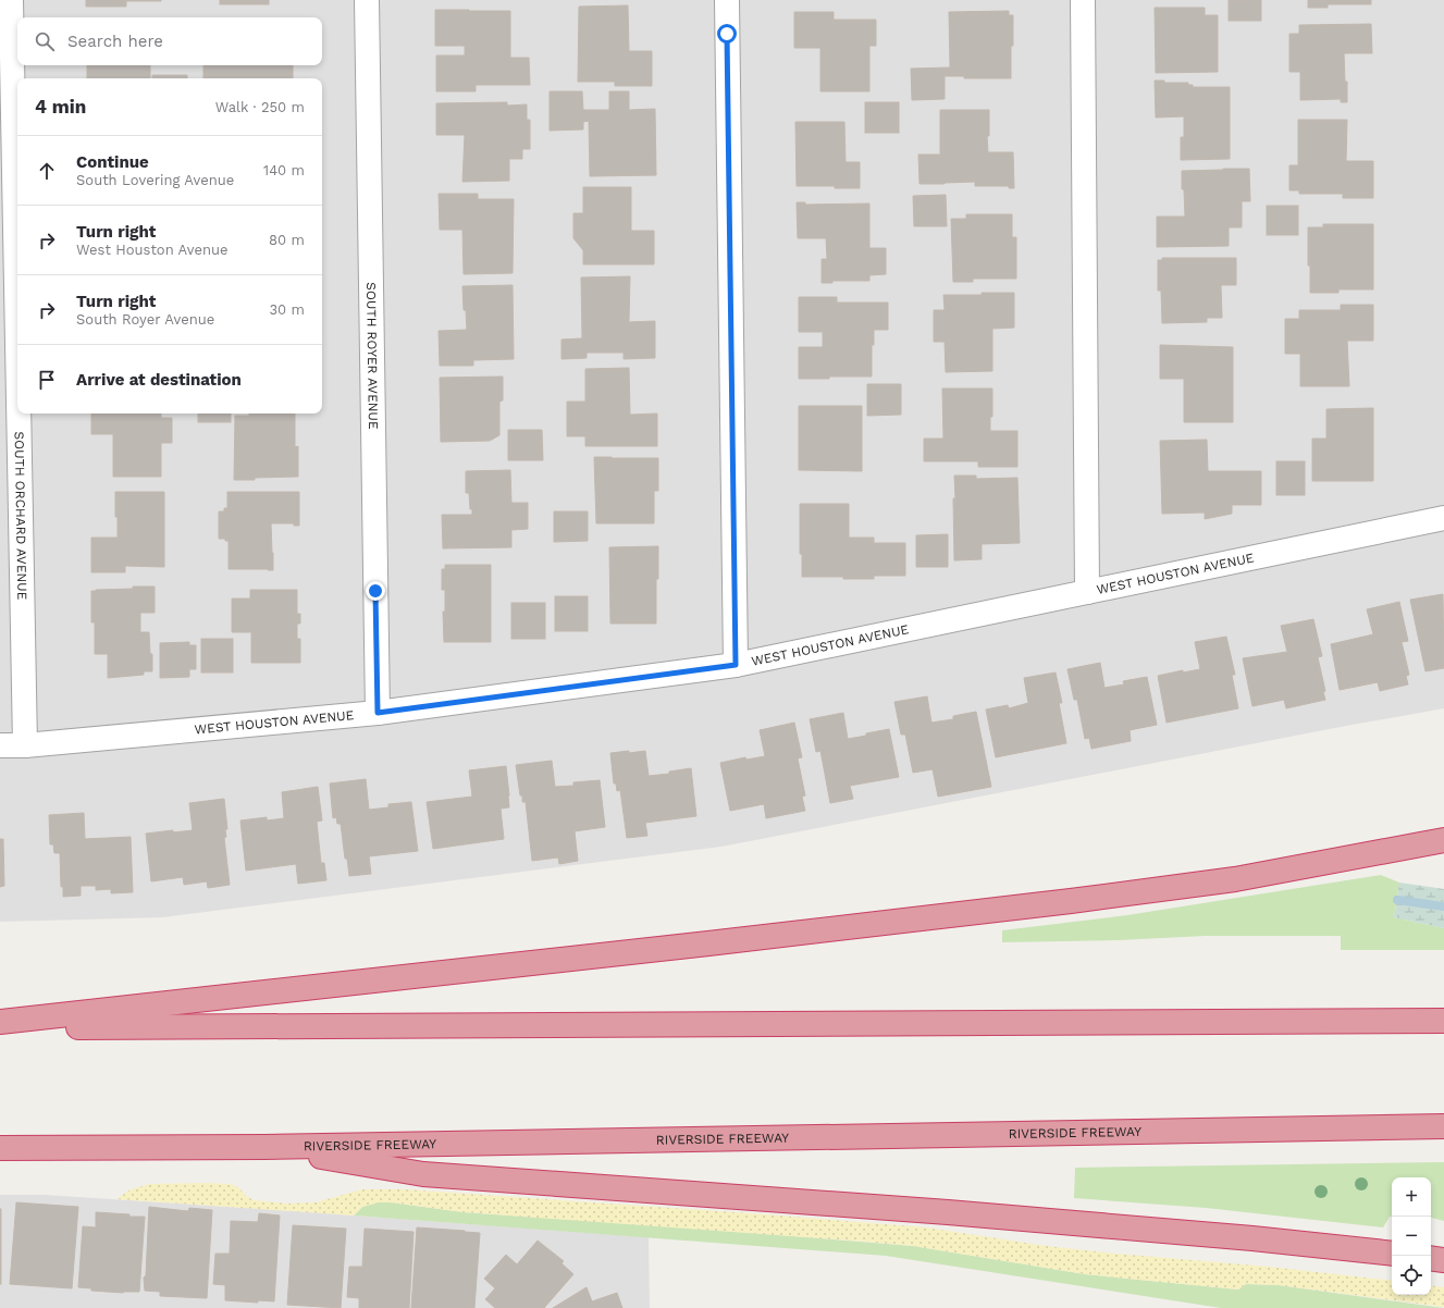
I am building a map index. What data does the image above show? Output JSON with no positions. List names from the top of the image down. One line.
{"streets":{"highway":["RIVERSIDE FREEWAY"],"street":["SOUTH ROYER AVENUE","SOUTH ORCHARD AVENUE","WEST HOUSTON AVENUE"]},"crossings":[["SOUTH ROYER AVENUE","WEST HOUSTON AVENUE"],["SOUTH ORCHARD AVENUE","WEST HOUSTON AVENUE"]],"page":{"search":"Search here","heading":["4 min","Walk · 250 m"],"list":[["Continue","South Lovering Avenue","140 m"],["Turn right","West Houston Avenue","80 m"],["Turn right","South Royer Avenue","30 m"],"Arrive at destination"],"map_buttons":["+","−"]}}
